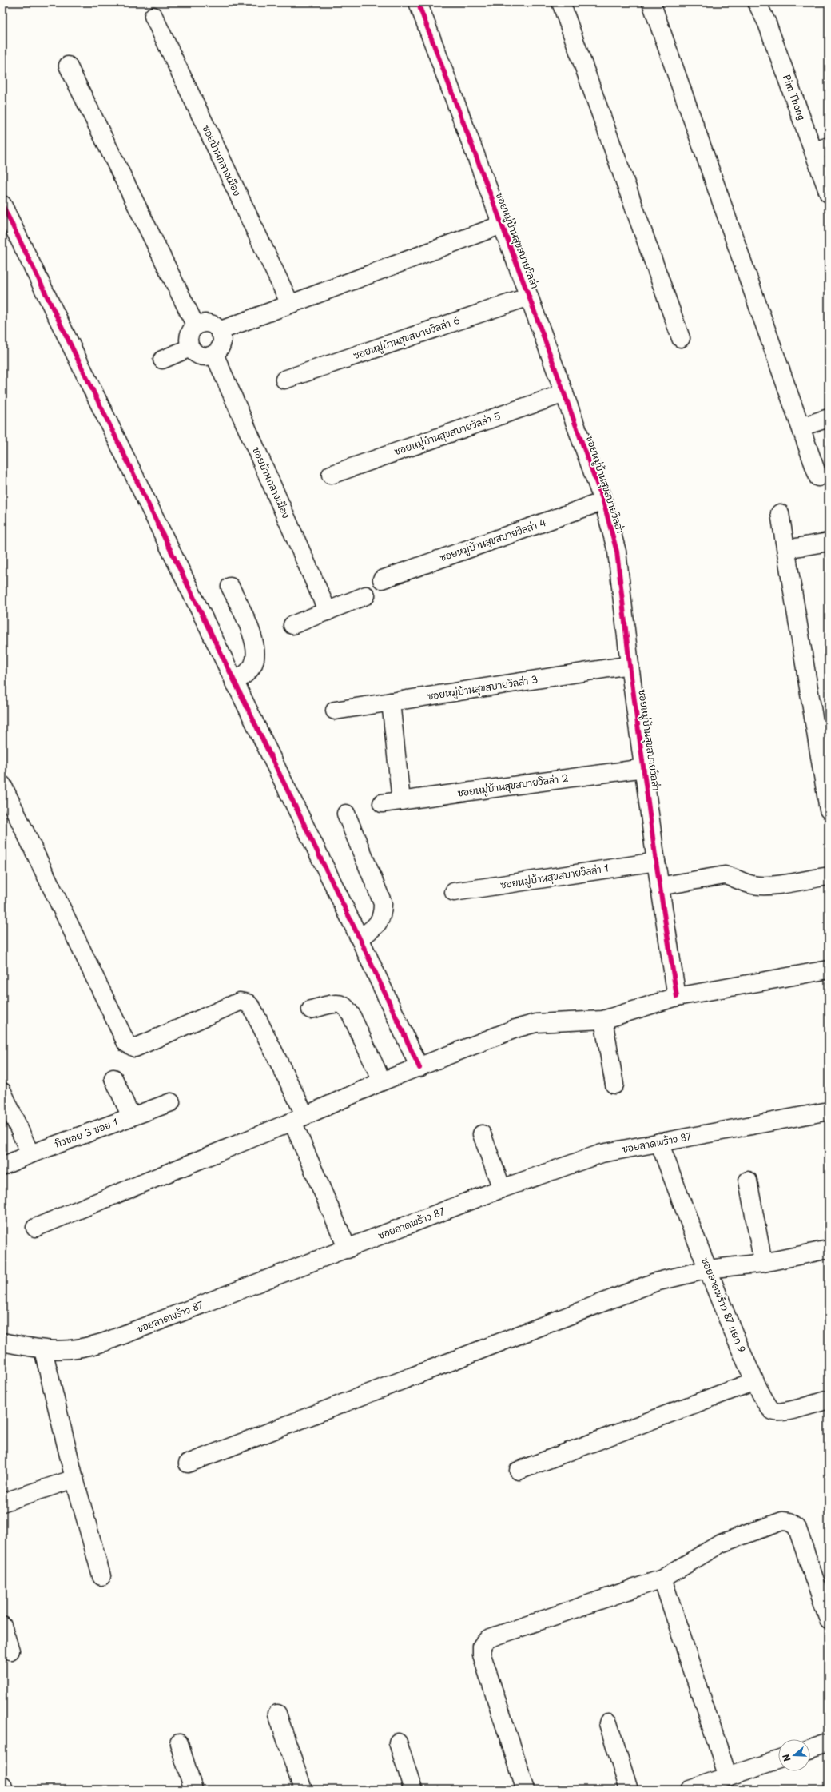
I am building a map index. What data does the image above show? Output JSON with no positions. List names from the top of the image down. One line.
{"streets":{"street":["Pim Thong","ซอยบ้านกลางเมือง","ซอยหมู่บ้านสุขสบายวิลล่า","ซอยหมู่บ้านสุขสบายวิลล่า 6","ซอยหมู่บ้านสุขสบายวิลล่า 5","ซอยหมู่บ้านสุขสบายวิลล่า 4","ซอยหมู่บ้านสุขสบายวิลล่า 3","ซอยหมู่บ้านสุขสบายวิลล่า 2","ซอยหมู่บ้านสุขสบายวิลล่า 1","ทิวซอย 3 ซอย 1","ซอยลาดพร้าว 87","ซอยลาดพร้าว 87 แยก 9"]},"crossings":[["ซอยหมู่บ้านสุขสบายวิลล่า","ซอยหมู่บ้านสุขสบายวิลล่า 6"],["ซอยหมู่บ้านสุขสบายวิลล่า","ซอยหมู่บ้านสุขสบายวิลล่า 5"],["ซอยหมู่บ้านสุขสบายวิลล่า","ซอยหมู่บ้านสุขสบายวิลล่า 4"],["ซอยหมู่บ้านสุขสบายวิลล่า","ซอยหมู่บ้านสุขสบายวิลล่า 3"],["ซอยหมู่บ้านสุขสบายวิลล่า","ซอยหมู่บ้านสุขสบายวิลล่า 2"],["ซอยหมู่บ้านสุขสบายวิลล่า","ซอยหมู่บ้านสุขสบายวิลล่า 1"],["ซอยลาดพร้าว 87","ซอยลาดพร้าว 87 แยก 9"]],"north":"left"}
